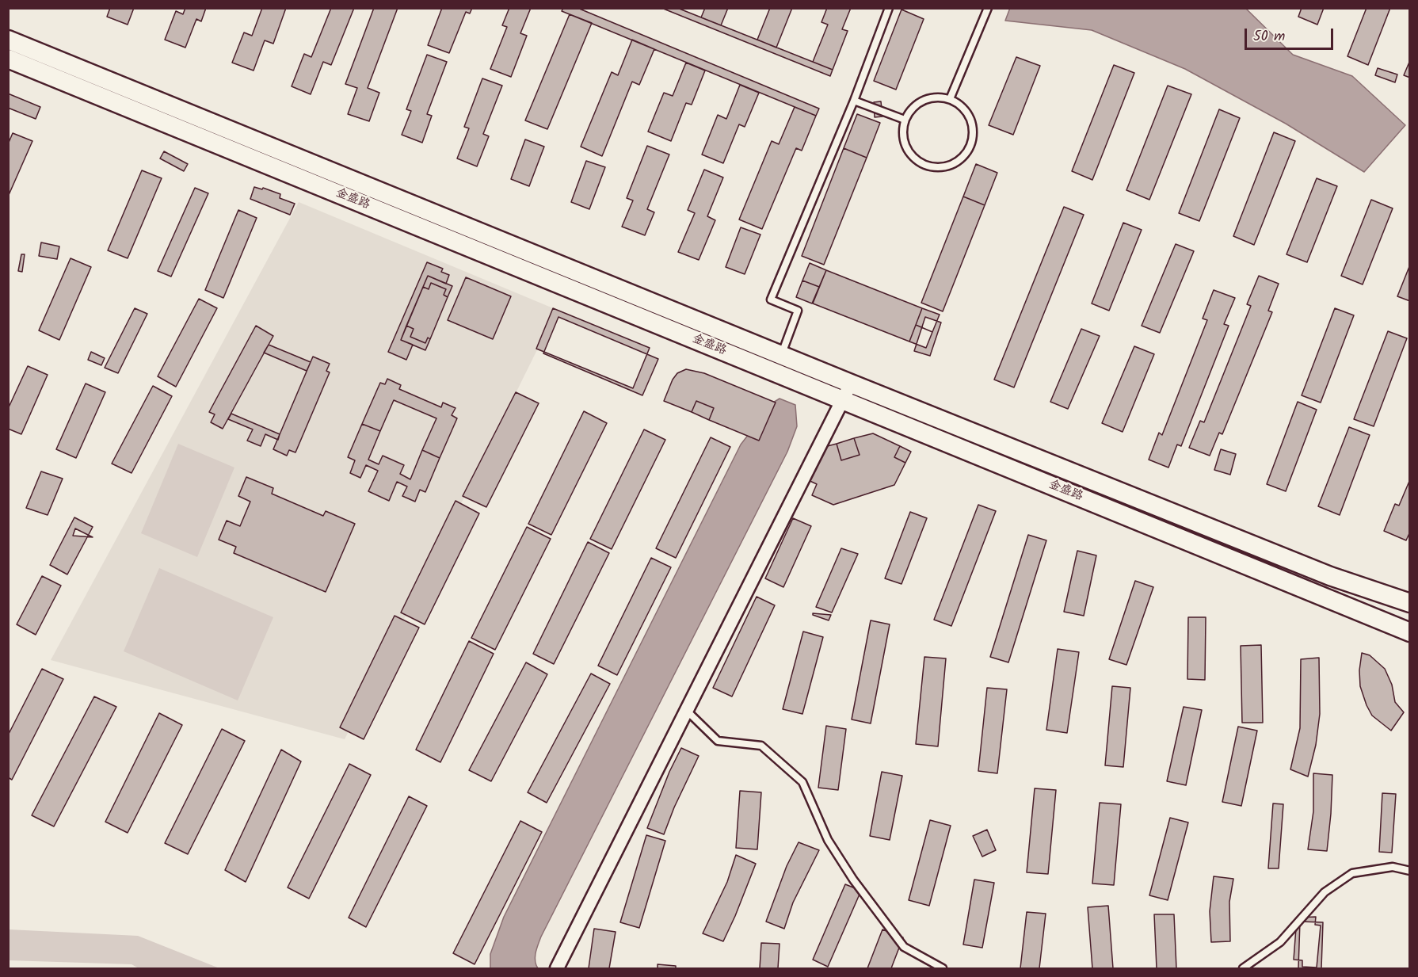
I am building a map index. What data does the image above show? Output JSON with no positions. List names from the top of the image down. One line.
{"streets":{"street":["金盛路"]},"scale_bar":"50 m"}
